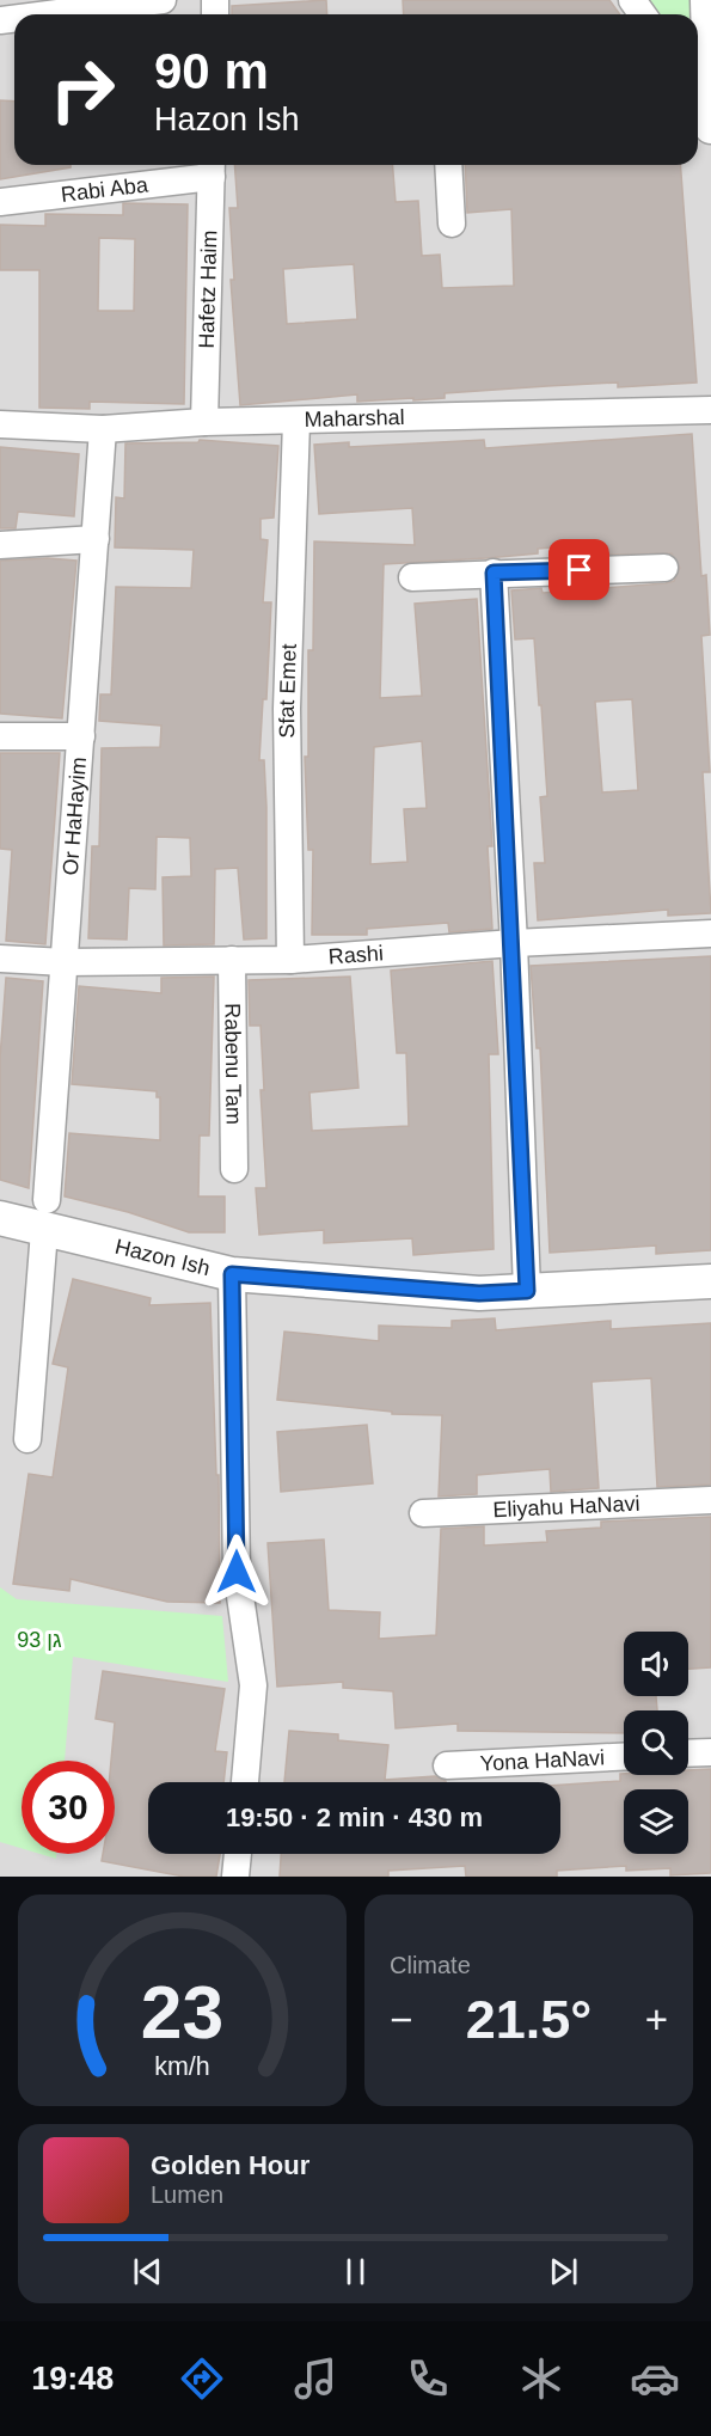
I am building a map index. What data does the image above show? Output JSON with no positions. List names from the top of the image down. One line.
{"streets":{"street":["Rabi Aba","Hafetz Haim","Maharshal","Sfat Emet","Or HaHayim","Rashi","Rabenu Tam","Hazon Ish","Eliyahu HaNavi","Yona HaNavi"]},"crossings":[["Rabi Aba","Hafetz Haim"],["Hafetz Haim","Maharshal"],["Maharshal","Sfat Emet"],["Maharshal","Or HaHayim"],["Sfat Emet","Rashi"],["Or HaHayim","Rashi"],["Or HaHayim","Hazon Ish"],["Rashi","Rabenu Tam"]],"parks":["גן 93"],"page":{"turn":["90 m","Hazon Ish"],"limit":"30","trip":"19:50 · 2 min · 430 m","tile":"Climate","heat":["−","21.5°","+"],"song":["Golden Hour","Lumen"],"tabs":"19:48","gauge":["23","km/h"]}}
